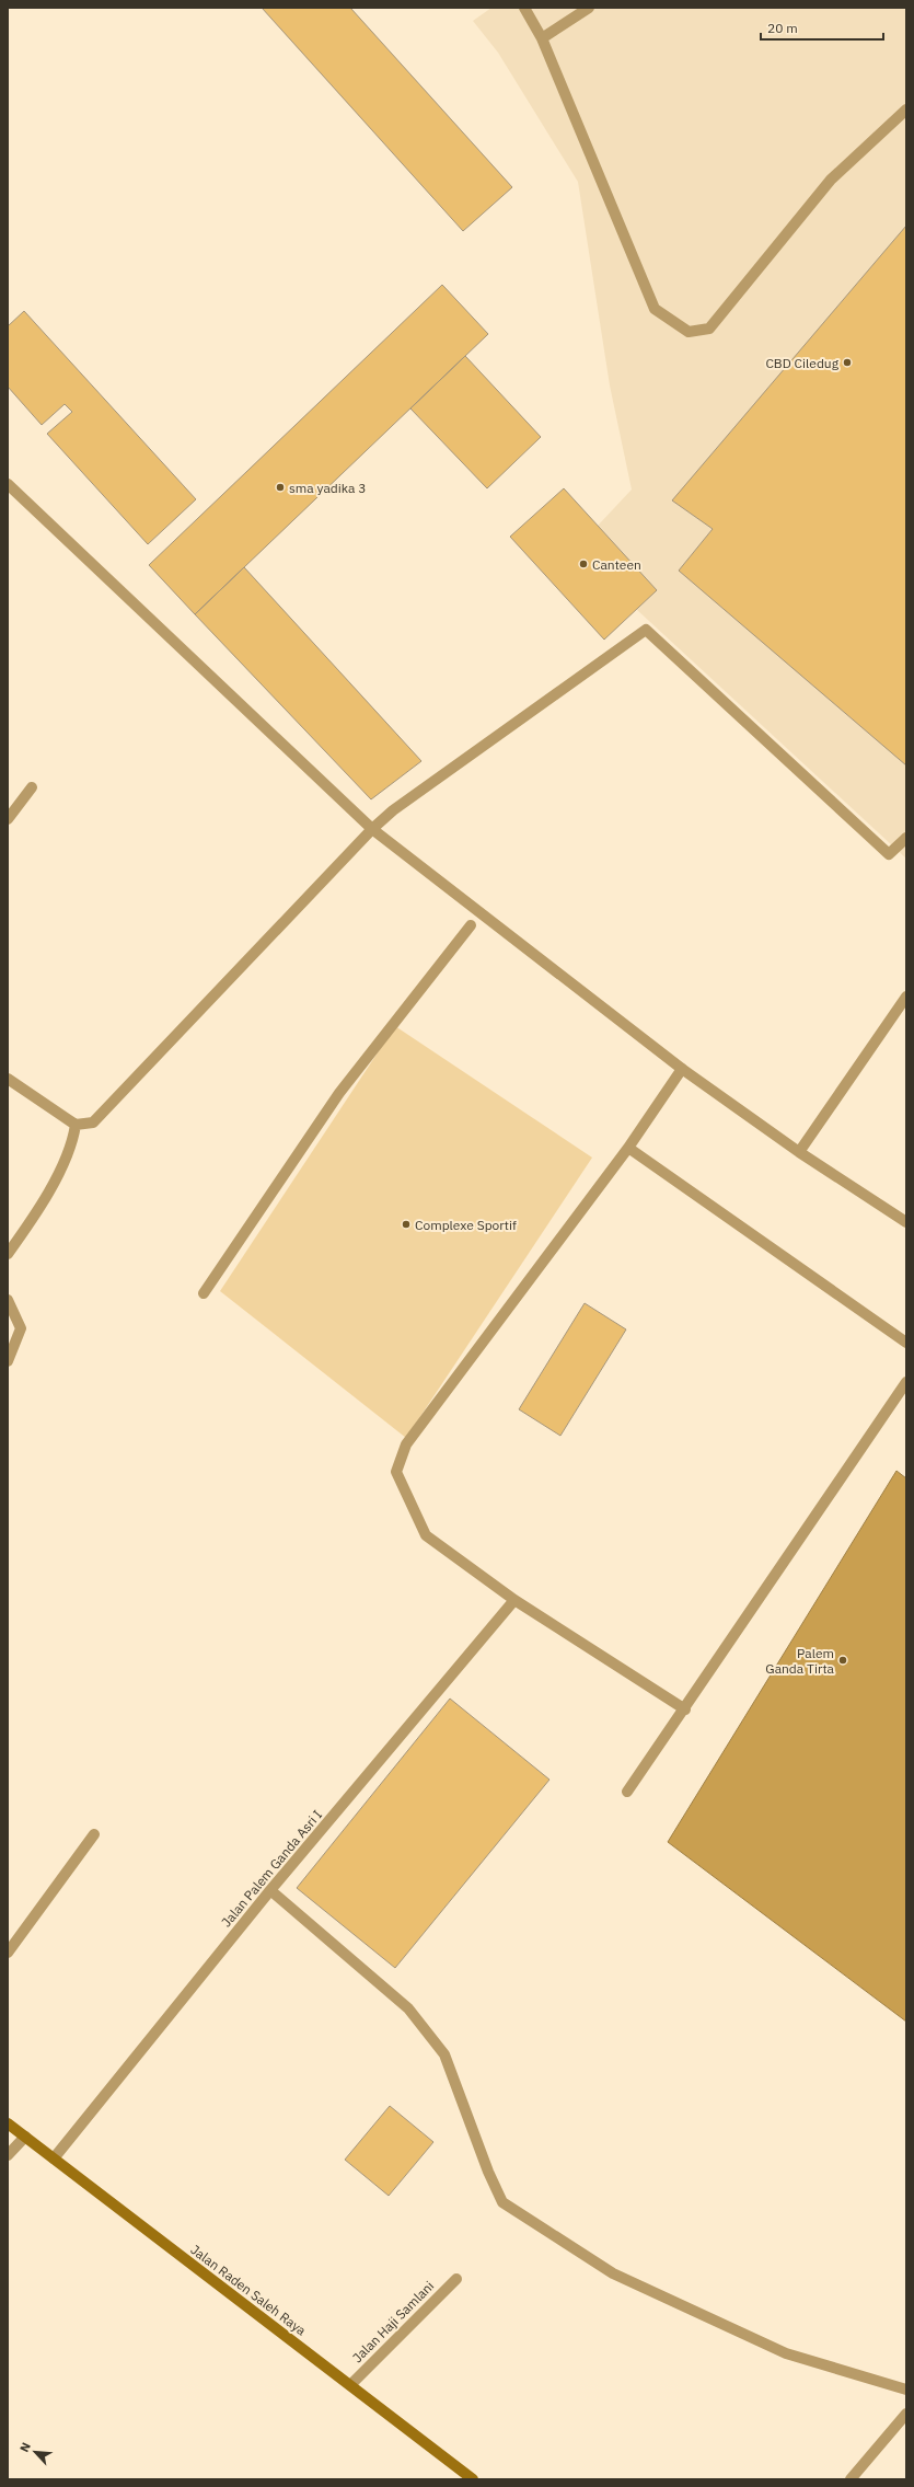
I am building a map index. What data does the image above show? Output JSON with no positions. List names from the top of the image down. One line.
{"streets":{"main road":["Jalan Raden Saleh Raya"],"street":["Jalan Palem Ganda Asri I","Jalan Haji Samlani"]},"crossings":[["Jalan Palem Ganda Asri I","Jalan Raden Saleh Raya"],["Jalan Raden Saleh Raya","Jalan Haji Samlani"]],"places":["CBD Ciledug","sma yadika 3","Canteen","Complexe Sportif","Palem Ganda Tirta"],"scale_bar":"20 m","north":"top left"}
